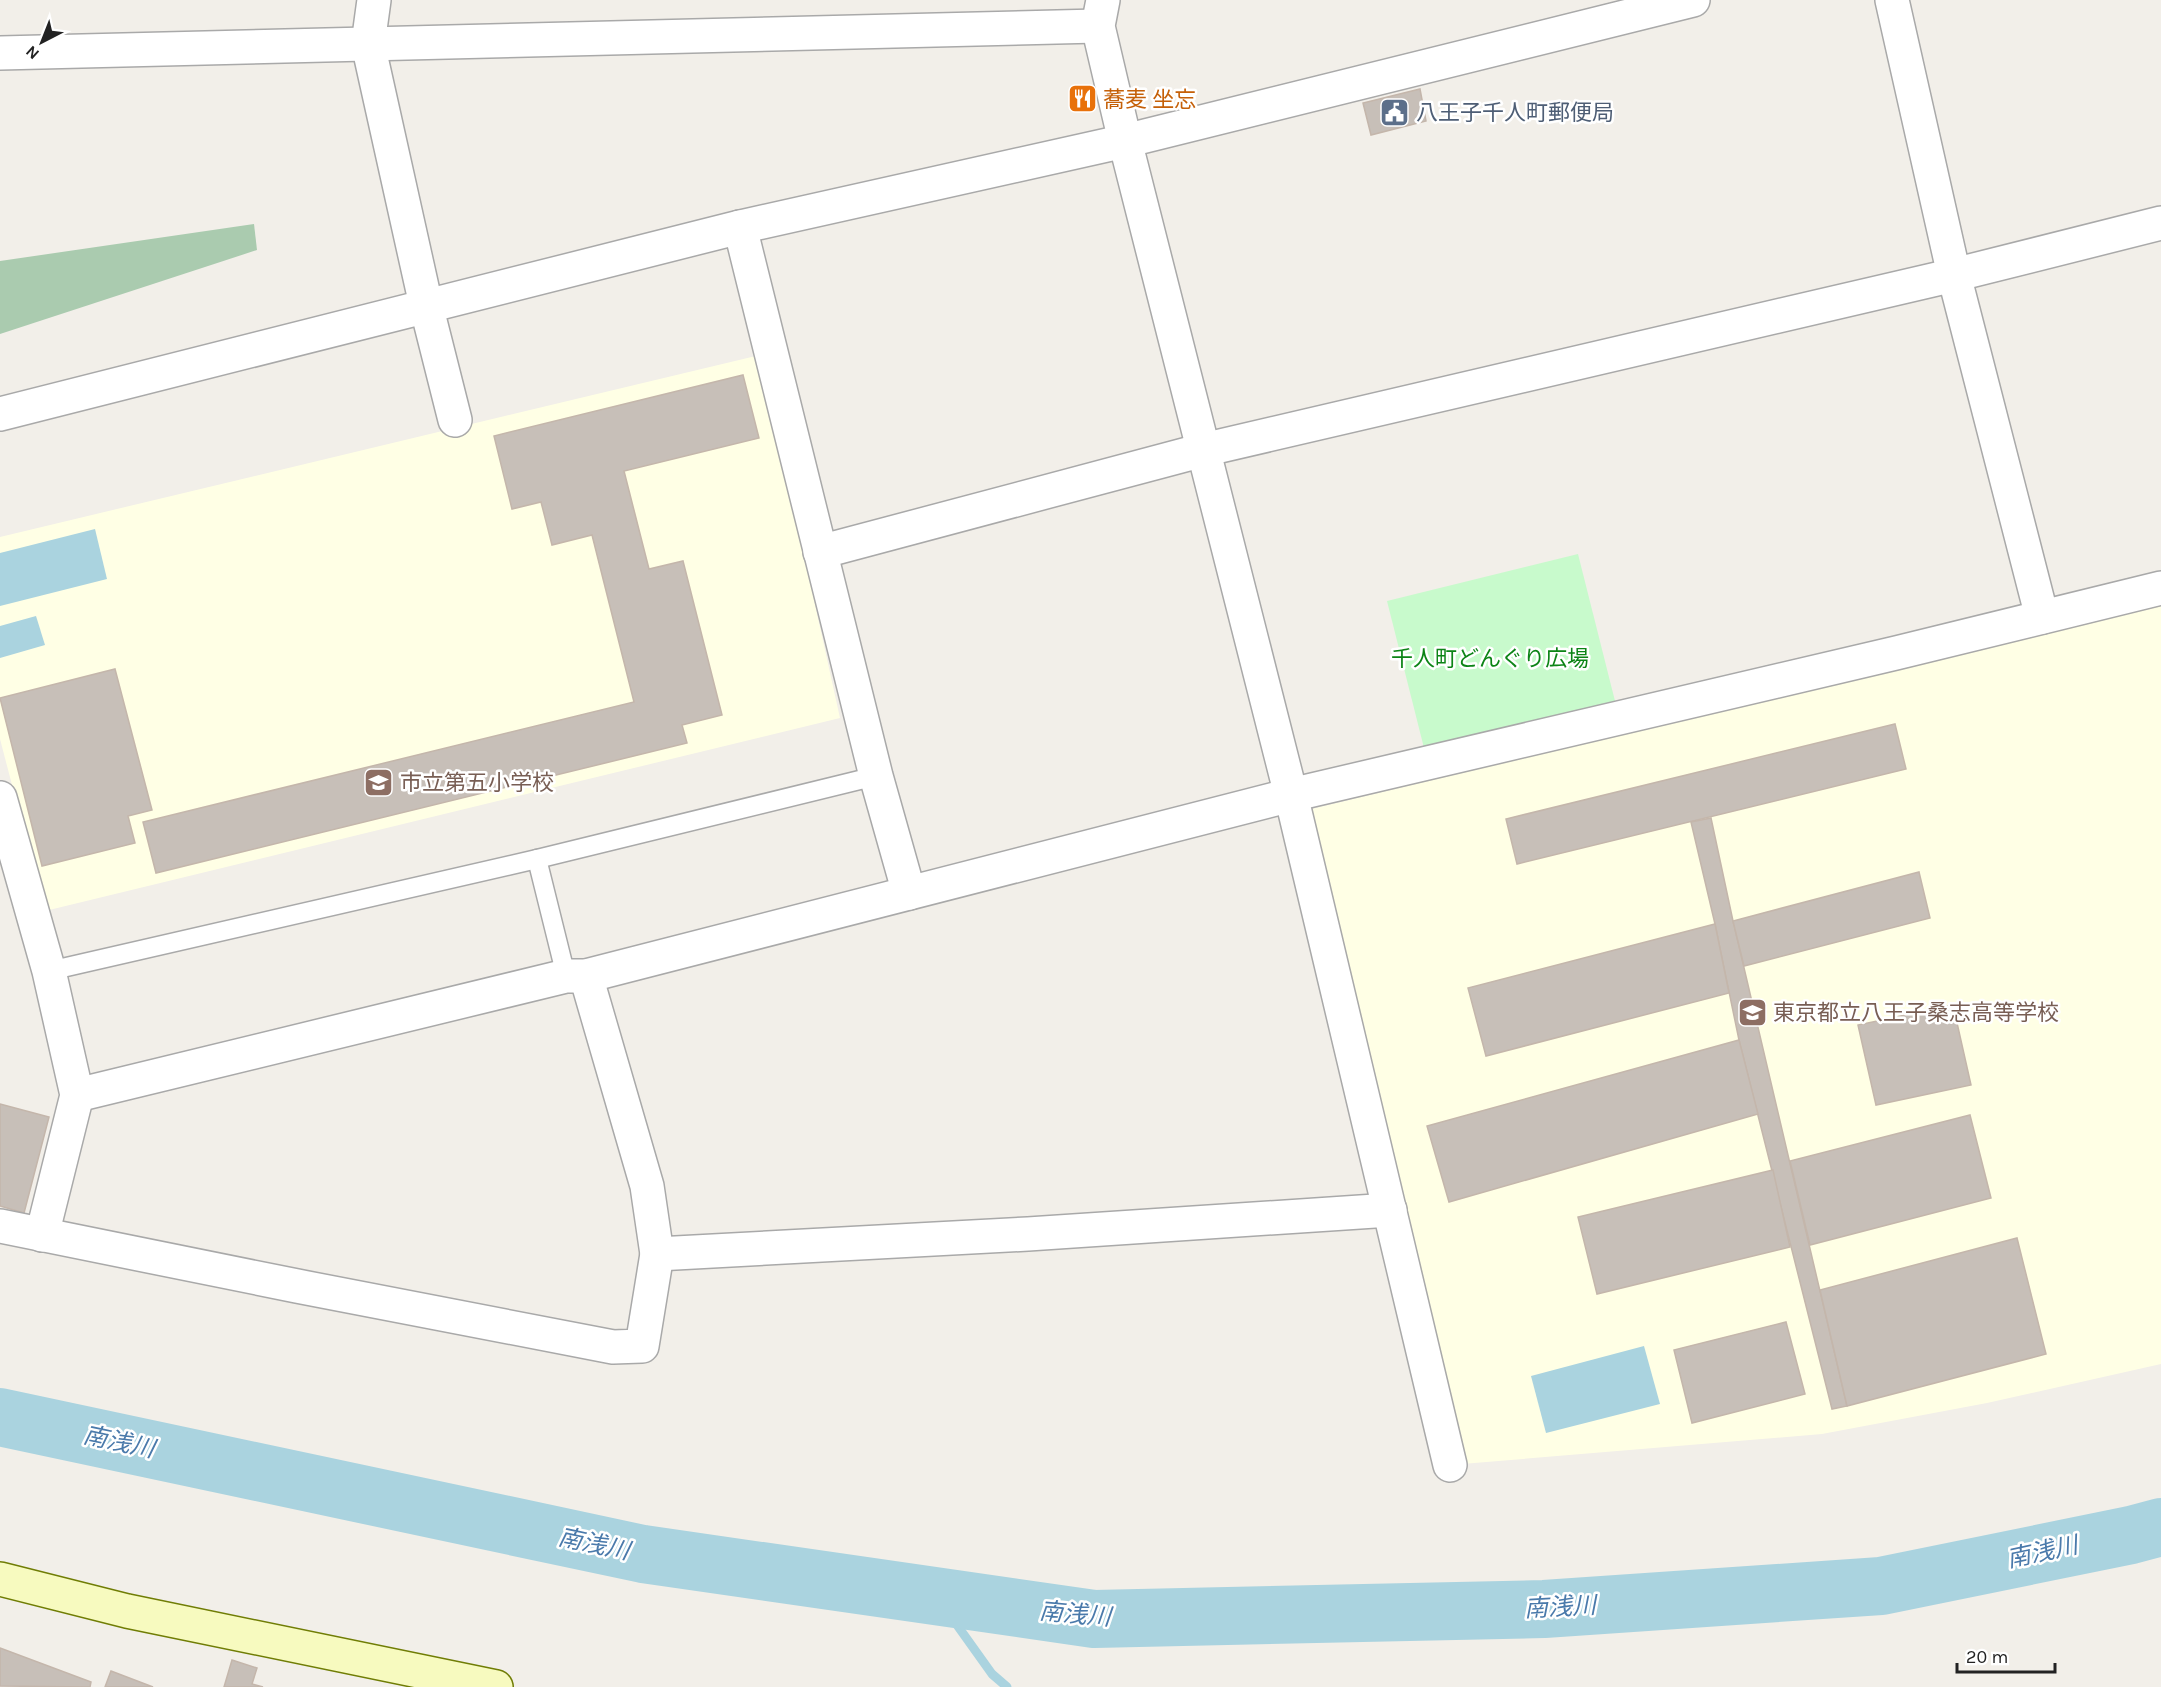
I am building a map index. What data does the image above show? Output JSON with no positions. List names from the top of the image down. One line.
{"water":["南浅川"],"parks":["千人町どんぐり広場"],"places":{"restaurant":["蕎麦 坐忘"],"public building":["八王子千人町郵便局"],"school or university":["市立第五小学校","東京都立八王子桑志高等学校"]},"scale_bar":"20 m","north":"bottom left"}
